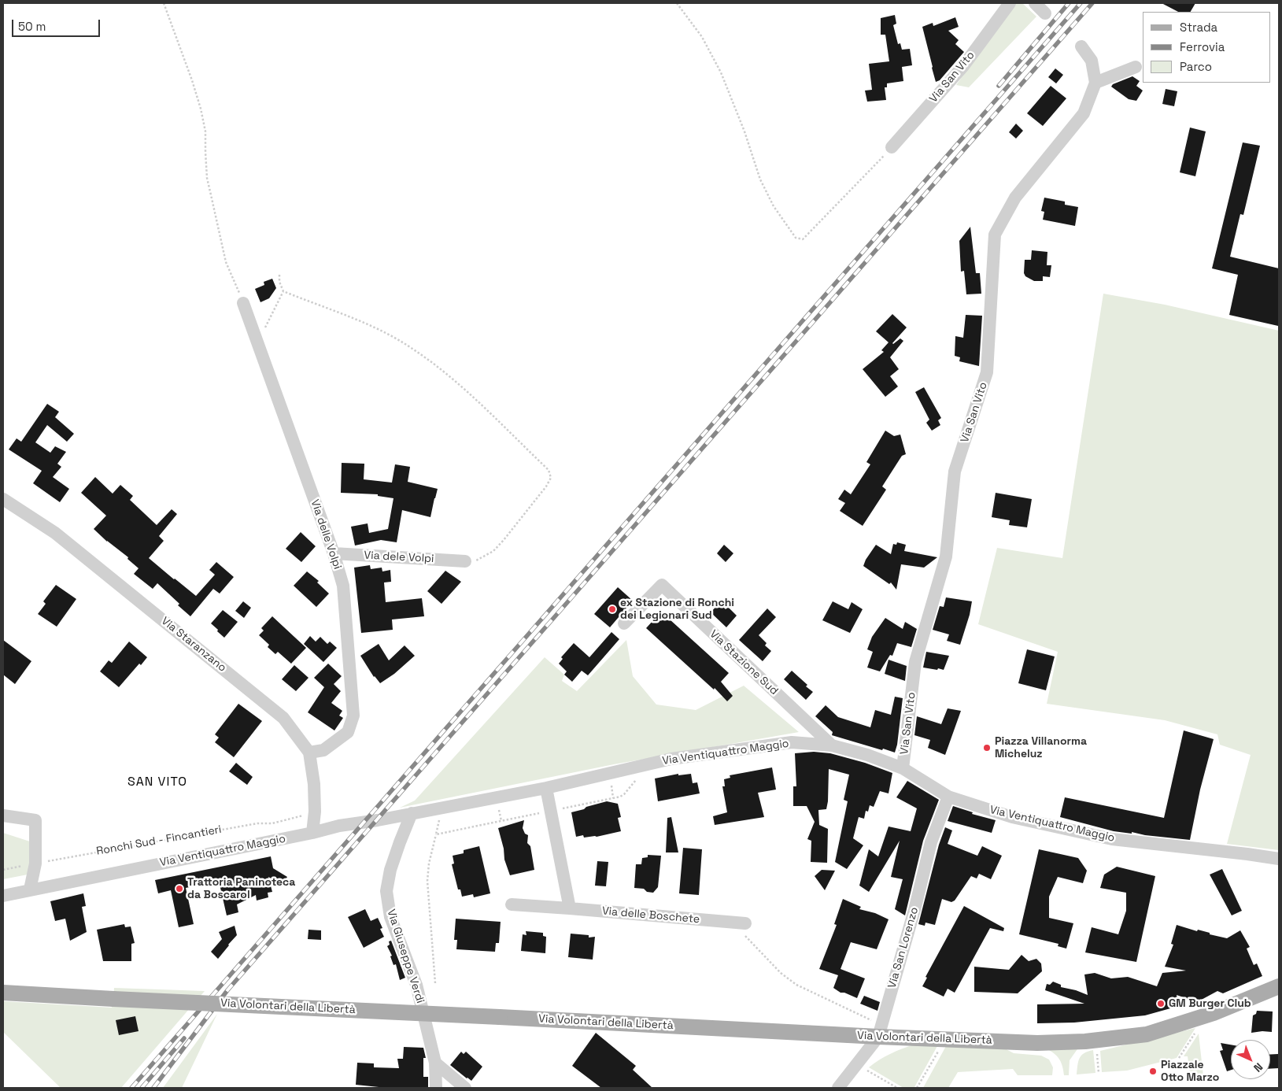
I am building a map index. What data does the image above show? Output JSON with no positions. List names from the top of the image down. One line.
{"streets":{"main road":["Via Volontari della Libertà"],"street":["Via San Vito","Via delle Volpi","Via dele Volpi","Via Staranzano","Via Stazione Sud","Via Ventiquattro Maggio","Via delle Boschete","Via San Lorenzo","Via Giuseppe Verdi"],"path":["Ronchi Sud - Fincantieri"]},"crossings":[["Via San Vito","Via Ventiquattro Maggio"],["Via delle Volpi","Via dele Volpi"],["Via delle Volpi","Via Staranzano"],["Via Staranzano","Via Ventiquattro Maggio"],["Via Staranzano","Ronchi Sud - Fincantieri"],["Via Stazione Sud","Via Ventiquattro Maggio"],["Via Ventiquattro Maggio","Via San Lorenzo"],["Via Ventiquattro Maggio","Via Giuseppe Verdi"],["Via San Lorenzo","Via Volontari della Libertà"]],"districts":["SAN VITO"],"places":["ex Stazione di Ronchi dei Legionari Sud","Piazza Villanorma Micheluz","Trattoria Paninoteca da Boscarol","GM Burger Club","Piazzale Otto Marzo"],"legend":["Strada","Ferrovia","Parco"],"scale_bar":"50 m","north":"bottom right"}
